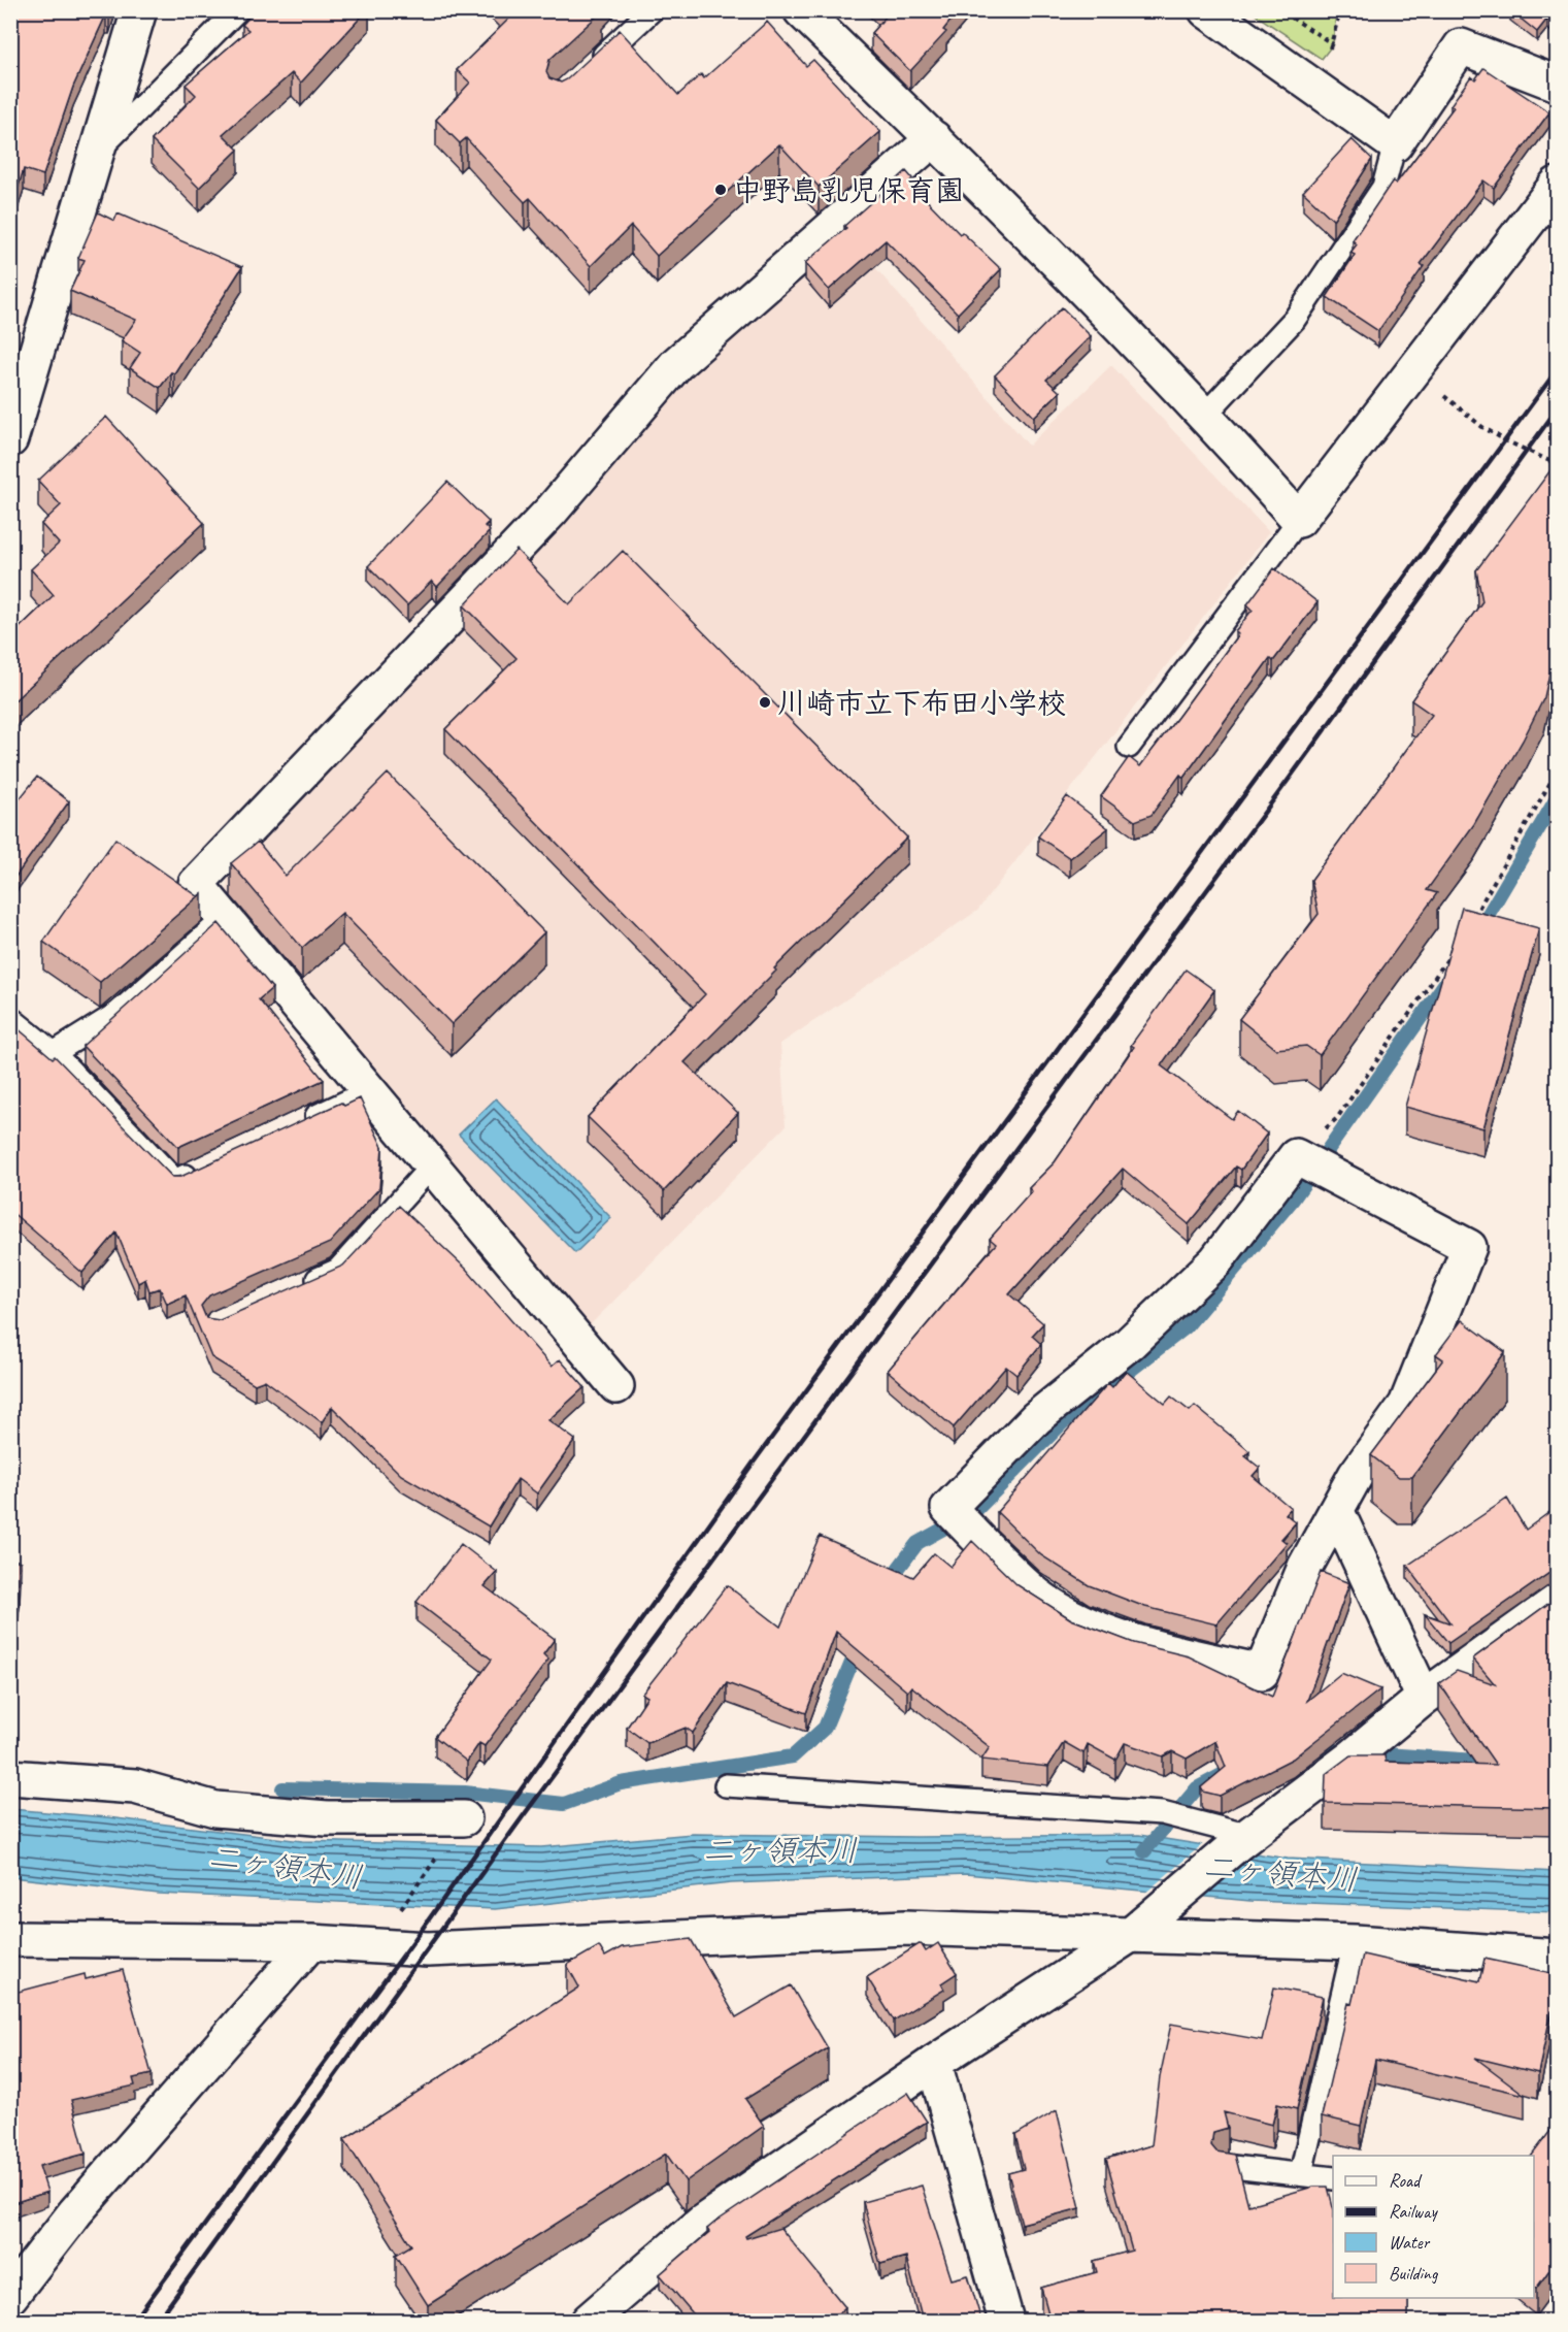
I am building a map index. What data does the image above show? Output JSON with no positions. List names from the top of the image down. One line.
{"water":["二ヶ領本川"],"places":["中野島乳児保育園","川崎市立下布田小学校"],"legend":["Road","Railway","Water","Building"]}
